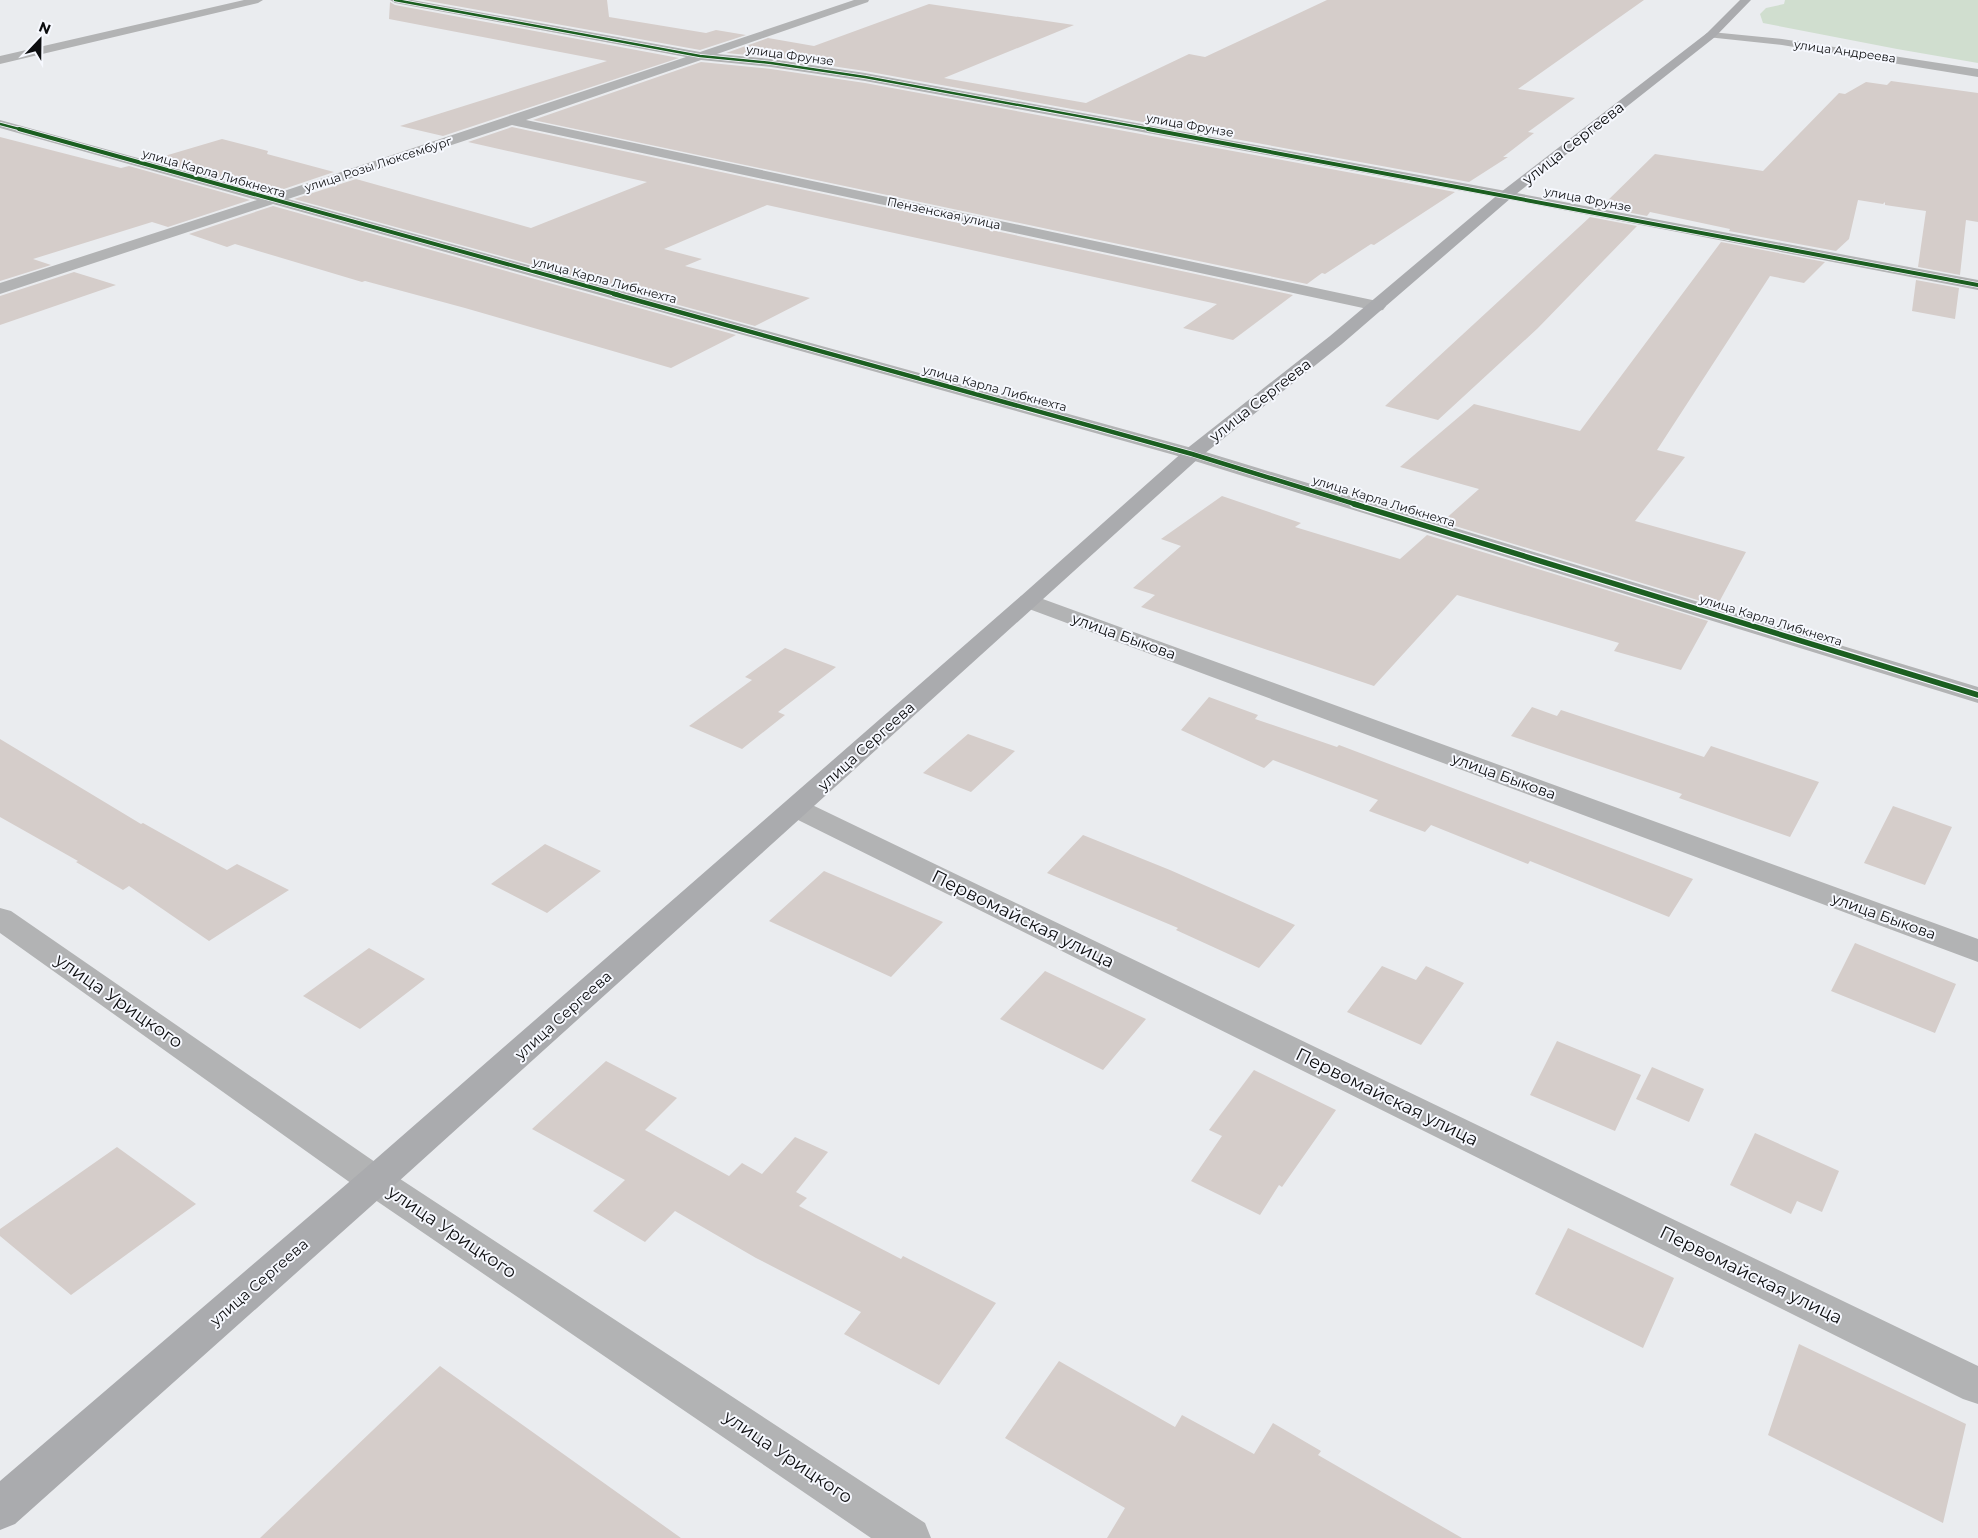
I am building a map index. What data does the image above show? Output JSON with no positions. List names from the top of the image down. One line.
{"streets":{"main road":["улица Сергеева"],"street":["улица Андреева","улица Фрунзе","улица Розы Люксембург","улица Карла Либкнехта","Пензенская улица","улица Быкова","Первомайская улица","улица Урицкого"]},"crossings":[["улица Андреева","улица Сергеева"],["улица Фрунзе","улица Сергеева"],["улица Фрунзе","улица Розы Люксембург"],["улица Сергеева","улица Карла Либкнехта"],["улица Сергеева","Пензенская улица"],["улица Сергеева","улица Быкова"],["улица Сергеева","Первомайская улица"],["улица Сергеева","улица Урицкого"],["улица Розы Люксембург","улица Карла Либкнехта"],["улица Розы Люксембург","Пензенская улица"]],"north":"top"}
